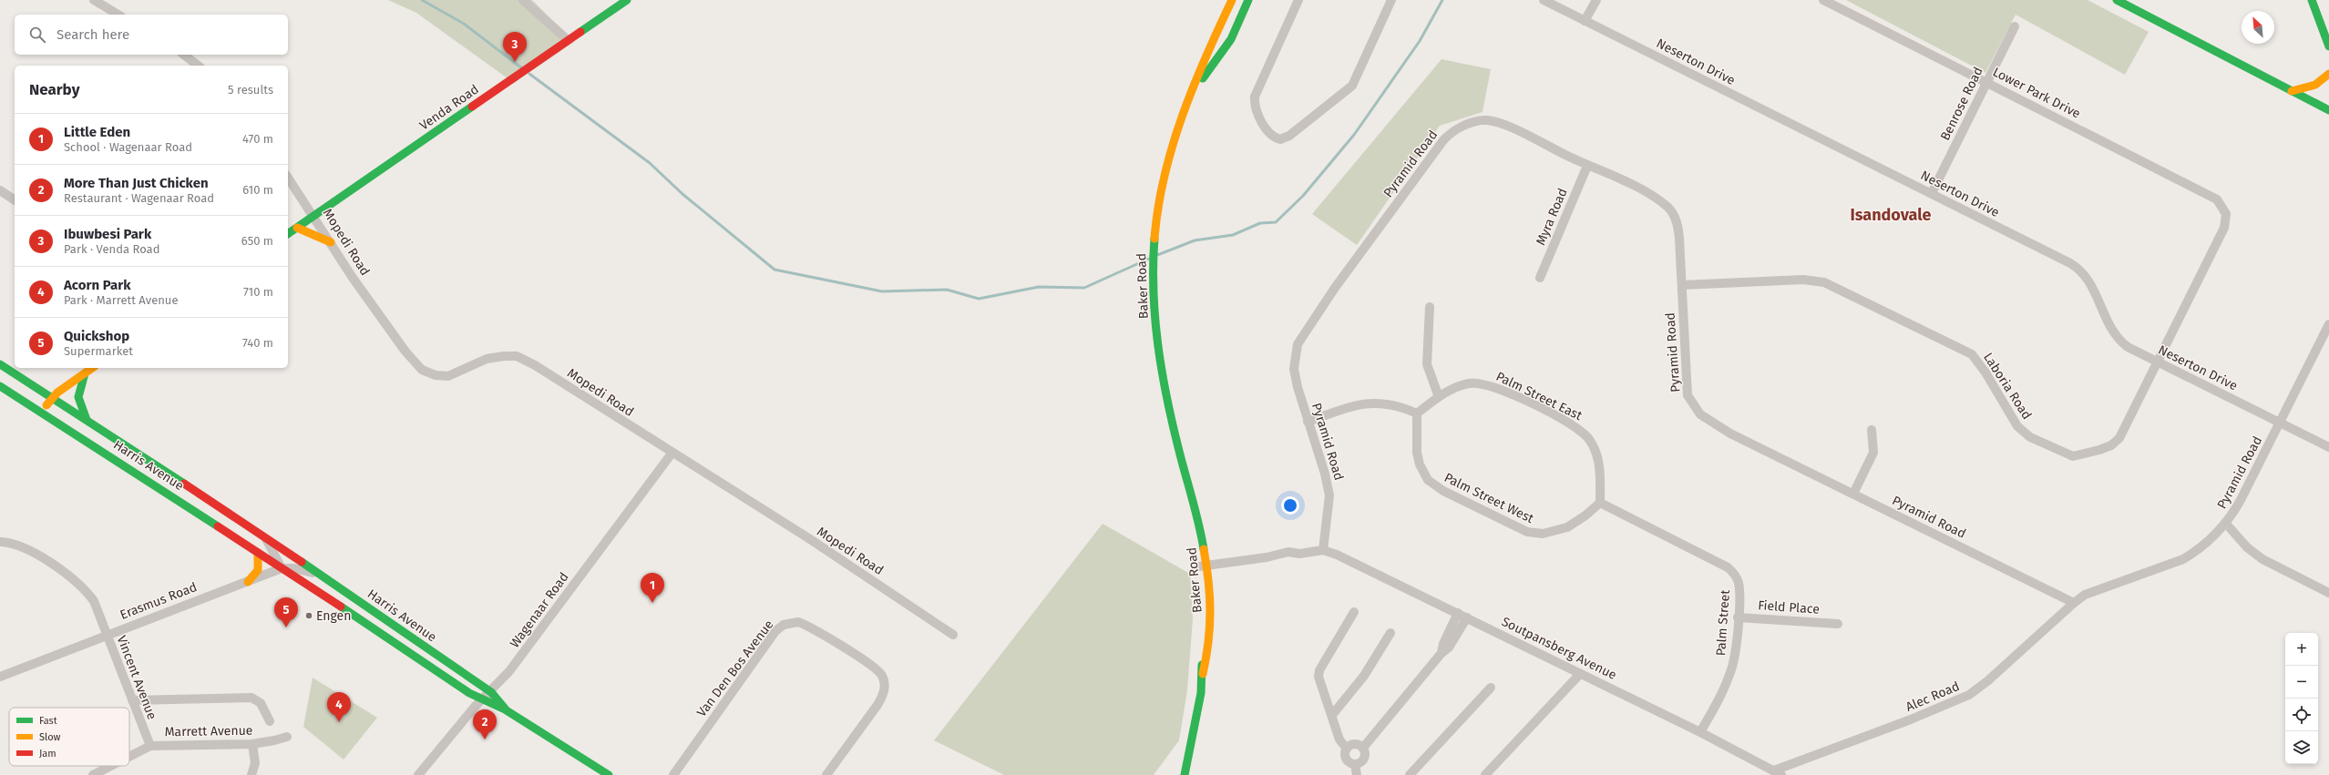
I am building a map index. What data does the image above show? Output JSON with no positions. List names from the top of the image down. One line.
{"streets":{"main road":["Venda Road","Baker Road","Harris Avenue"],"street":["Neserton Drive","Lower Park Drive","Benrose Road","Pyramid Road","Myra Road","Mopedi Road","Laboria Road","Palm Street East","Palm Street West","Erasmus Road","Field Place","Wagenaar Road","Palm Street","Soutpansberg Avenue","Van Den Bos Avenue","Vincent Avenue","Alec Road","Marrett Avenue"]},"crossings":[["Neserton Drive","Benrose Road"],["Neserton Drive","Pyramid Road"],["Neserton Drive","Laboria Road"],["Lower Park Drive","Benrose Road"],["Lower Park Drive","Laboria Road"],["Venda Road","Mopedi Road"],["Pyramid Road","Myra Road"],["Pyramid Road","Laboria Road"],["Pyramid Road","Soutpansberg Avenue"],["Pyramid Road","Alec Road"],["Mopedi Road","Wagenaar Road"],["Palm Street East","Palm Street West"],["Palm Street East","Palm Street"],["Harris Avenue","Erasmus Road"],["Harris Avenue","Wagenaar Road"],["Palm Street West","Palm Street"],["Erasmus Road","Vincent Avenue"],["Field Place","Palm Street"],["Palm Street","Soutpansberg Avenue"],["Soutpansberg Avenue","Alec Road"],["Vincent Avenue","Marrett Avenue"]],"districts":["Isandovale"],"places":["Engen"],"legend":["Fast","Slow","Jam"],"north":"top left","page":{"search":"Search here","pins":["3","1","5","4","2"],"heading":["Nearby","5 results"],"list":[{"mark":"1","name":"Little Eden","note":"School · Wagenaar Road","value":"470 m"},{"mark":"2","name":"More Than Just Chicken","note":"Restaurant · Wagenaar Road","value":"610 m"},{"mark":"3","name":"Ibuwbesi Park","note":"Park · Venda Road","value":"650 m"},{"mark":"4","name":"Acorn Park","note":"Park · Marrett Avenue","value":"710 m"},{"mark":"5","name":"Quickshop","note":"Supermarket","value":"740 m"}],"map_buttons":["+","−"]}}
